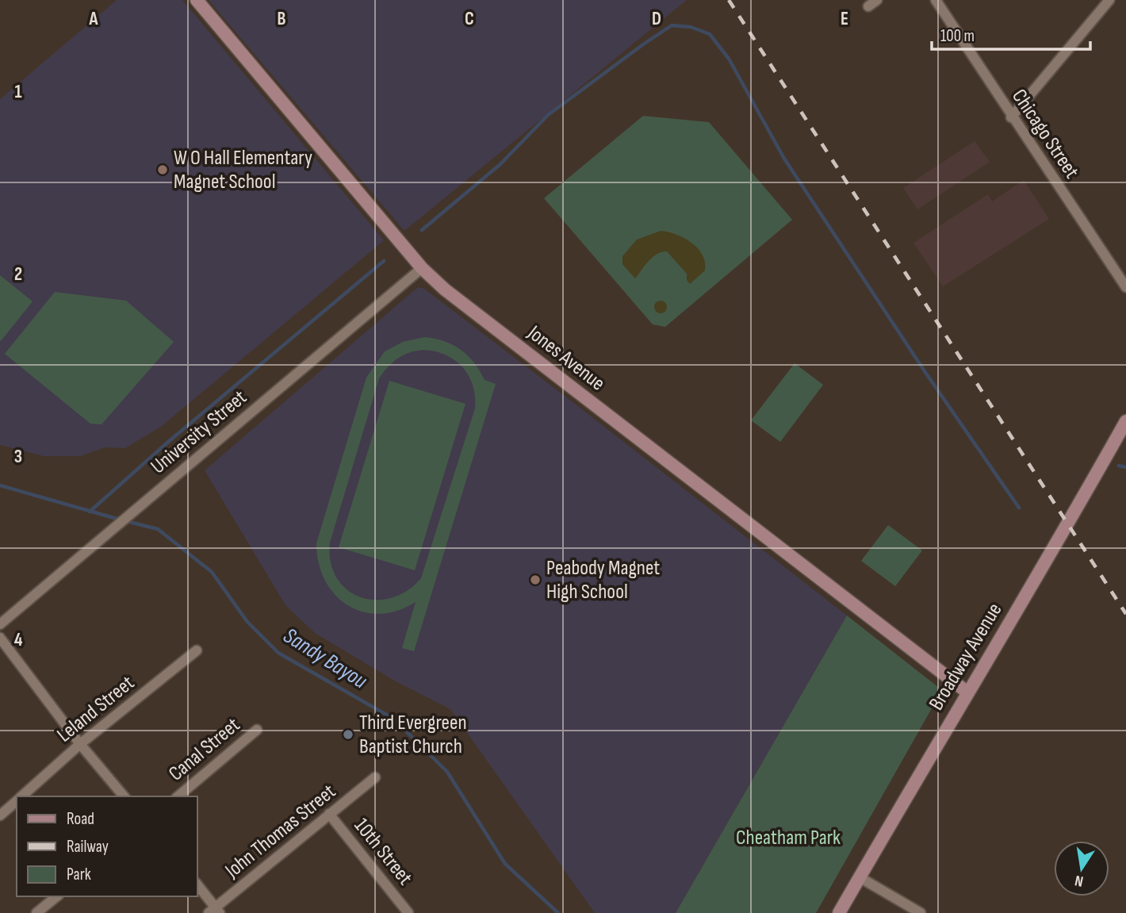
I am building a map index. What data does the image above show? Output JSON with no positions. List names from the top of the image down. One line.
{"streets":{"street":["Chicago Street","Jones Avenue","University Street","Broadway Avenue","Leland Street","Canal Street","John Thomas Street","10th Street"]},"crossings":[["Jones Avenue","University Street"],["Jones Avenue","Broadway Avenue"],["John Thomas Street","10th Street"]],"water":["Sandy Bayou"],"parks":["Cheatham Park"],"places":["W O Hall Elementary Magnet School","Peabody Magnet High School","Third Evergreen Baptist Church"],"legend":["Road","Railway","Park"],"scale_bar":"100 m","north":"bottom","grid":{"columns":["A","B","C","D","E"],"rows":["1","2","3","4"]}}
